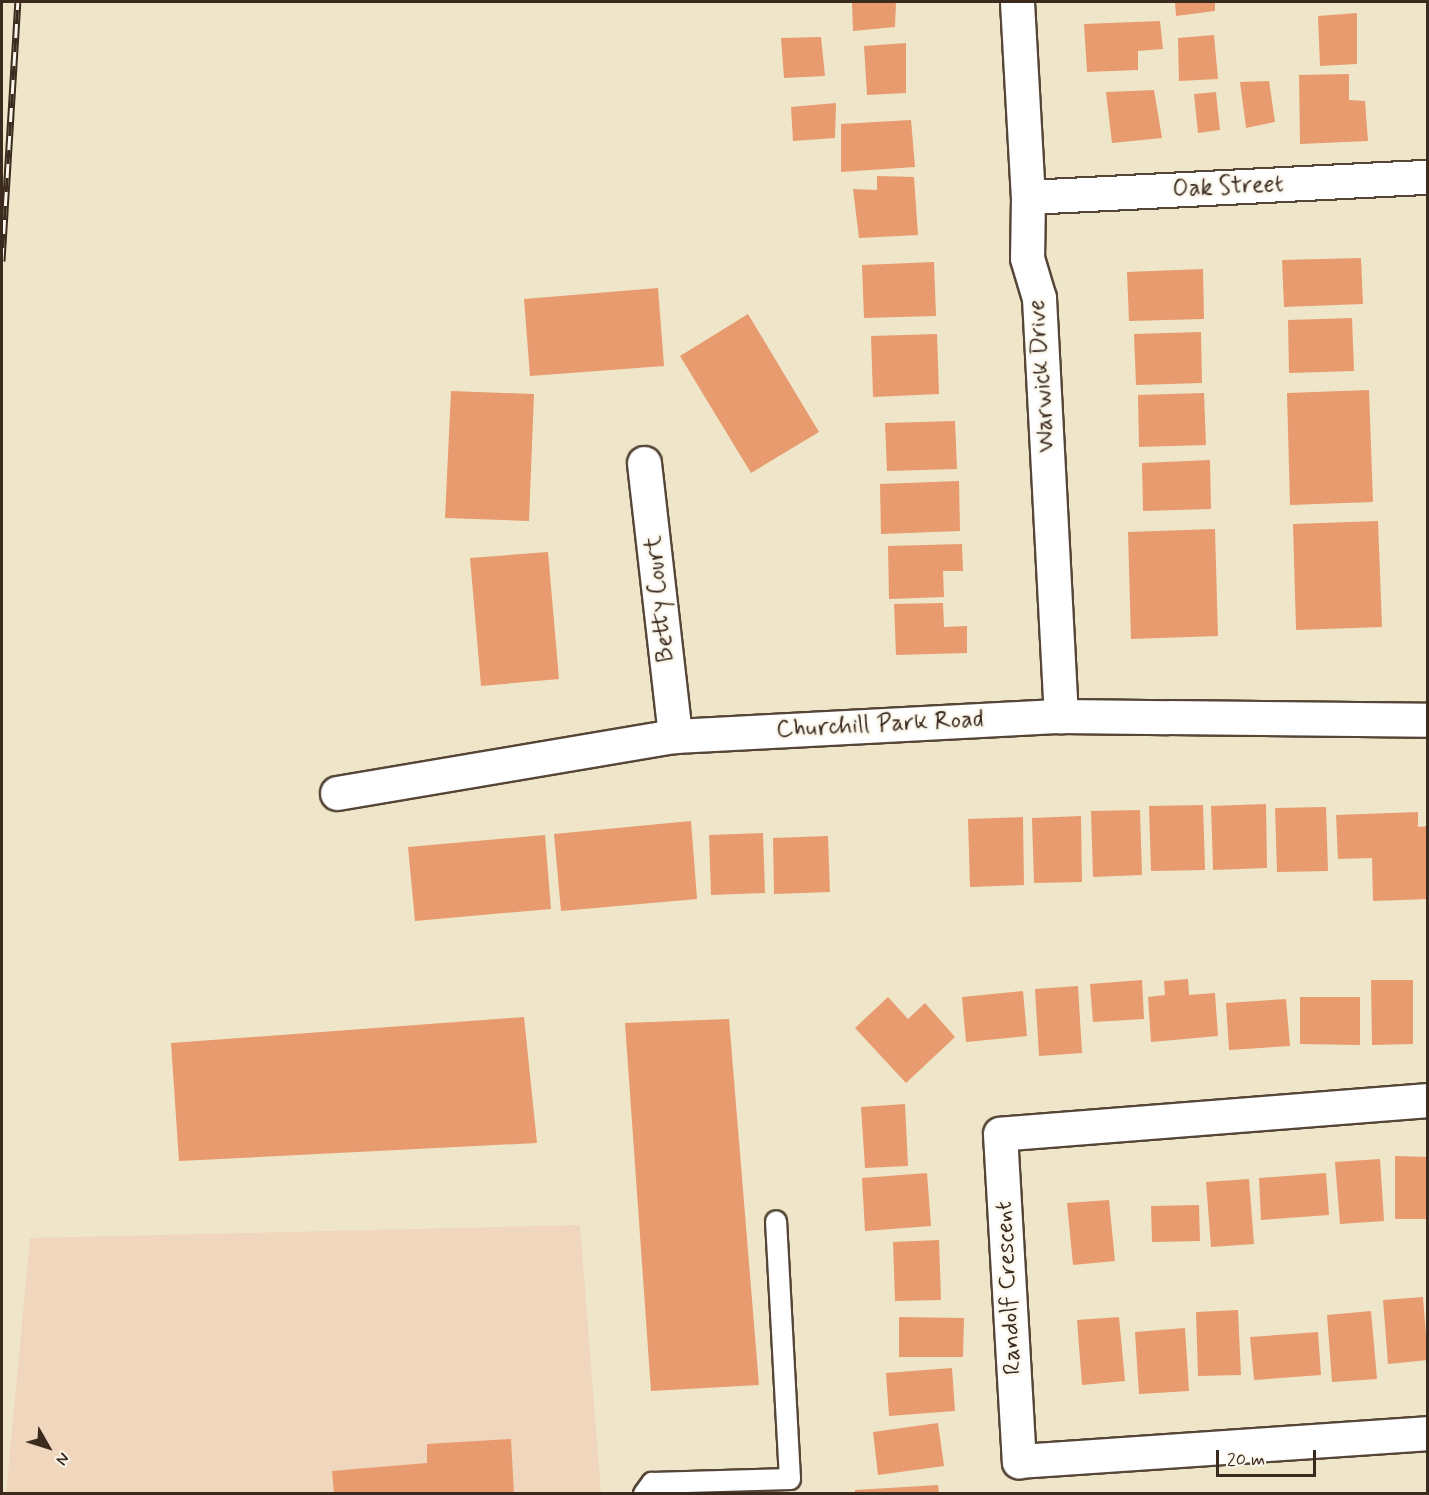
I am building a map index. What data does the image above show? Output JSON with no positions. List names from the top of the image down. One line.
{"streets":{"street":["Oak Street","Warwick Drive","Betty Court","Churchill Park Road","Randolf Crescent"]},"crossings":[["Oak Street","Warwick Drive"],["Warwick Drive","Churchill Park Road"],["Betty Court","Churchill Park Road"]],"scale_bar":"20 m","north":"bottom right"}
